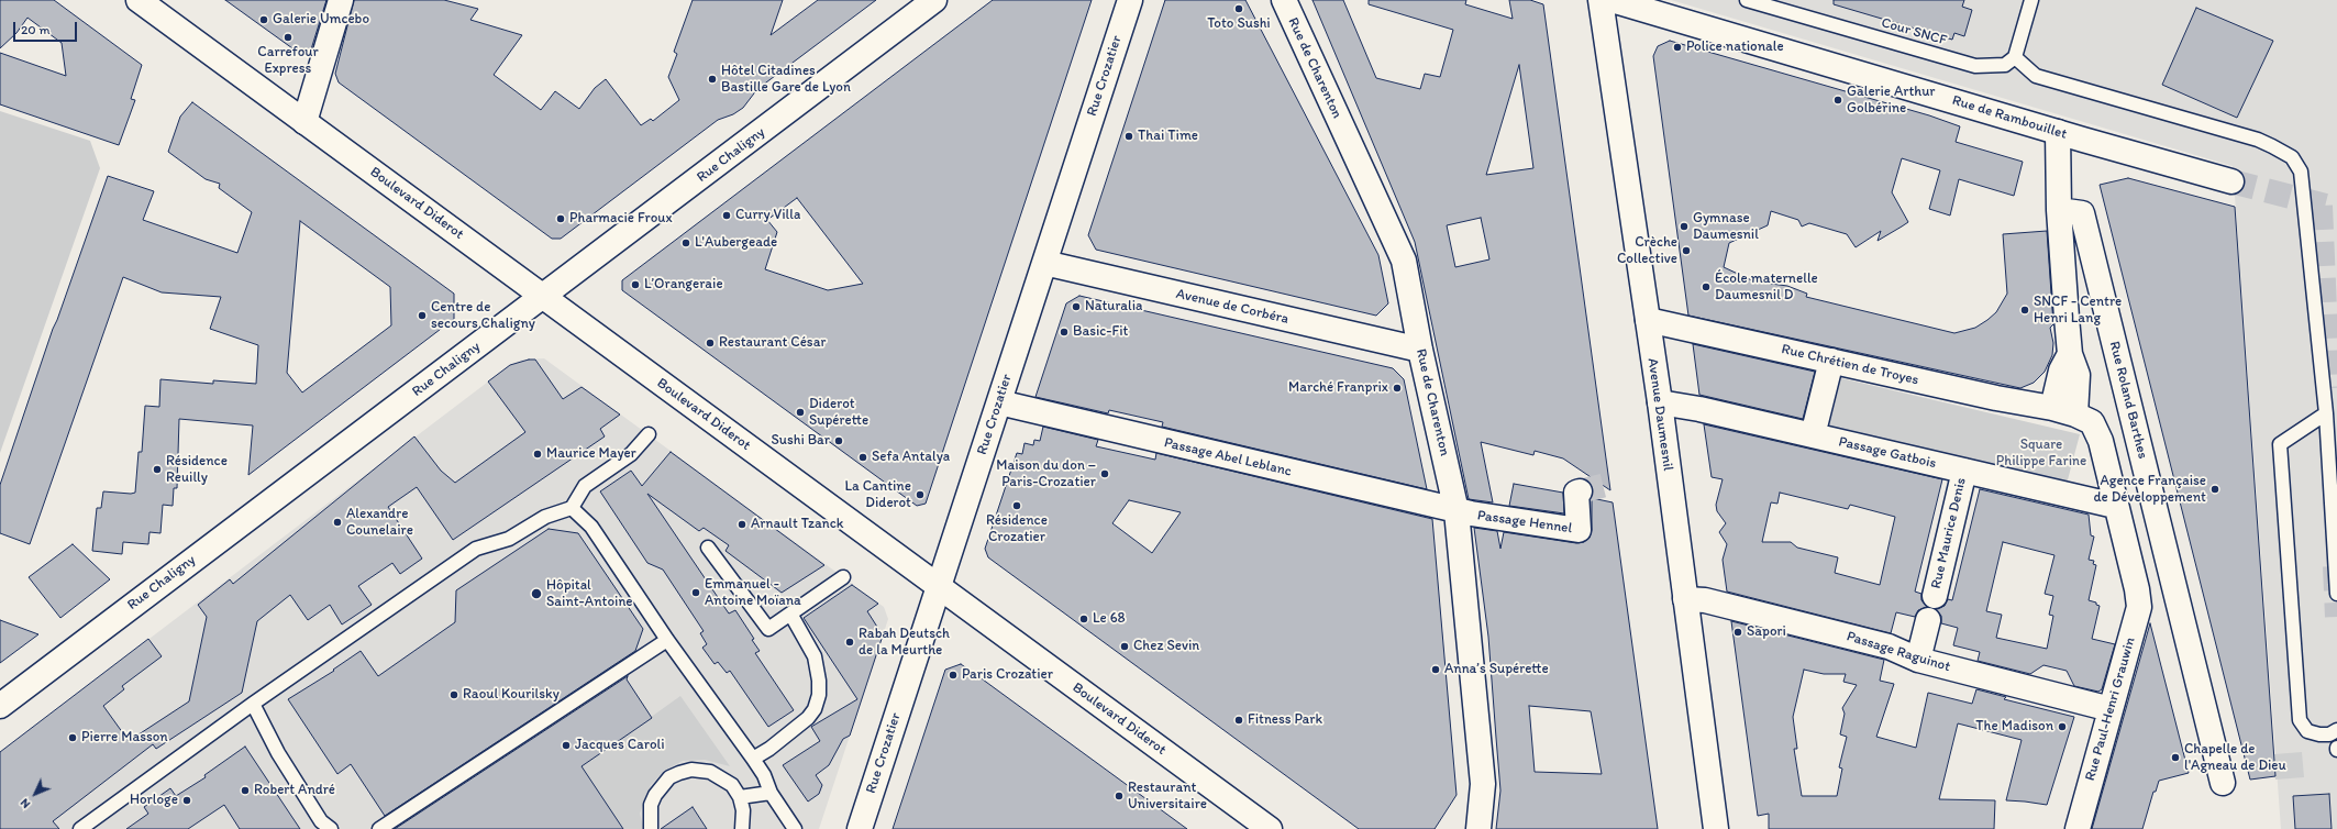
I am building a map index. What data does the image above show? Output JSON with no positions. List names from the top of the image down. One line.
{"streets":{"street":["Rue de Charenton","Rue Crozatier","Rue de Rambouillet","Rue Chaligny","Boulevard Diderot","Avenue de Corbéra","Rue Chrétien de Troyes","Rue Roland Barthes","Avenue Daumesnil","Passage Gatbois","Passage Abel Leblanc","Passage Hennel","Rue Maurice Denis","Passage Raguinot","Rue Paul-Henri Grauwin"],"lane":["Cour SNCF"]},"crossings":[["Rue de Charenton","Avenue de Corbéra"],["Rue de Charenton","Passage Abel Leblanc"],["Rue de Charenton","Passage Hennel"],["Rue Crozatier","Boulevard Diderot"],["Rue Crozatier","Avenue de Corbéra"],["Rue Crozatier","Passage Abel Leblanc"],["Rue Chaligny","Boulevard Diderot"],["Rue Chrétien de Troyes","Avenue Daumesnil"],["Avenue Daumesnil","Passage Gatbois"],["Avenue Daumesnil","Passage Raguinot"],["Passage Gatbois","Rue Maurice Denis"],["Passage Abel Leblanc","Passage Hennel"],["Passage Raguinot","Rue Paul-Henri Grauwin"]],"parks":["Square Philippe Farine"],"places":["Toto Sushi","Galerie Umcebo","Carrefour Express","Police nationale","Hôtel Citadines Bastille Gare de Lyon","Galerie Arthur Golbérine","Thai Time","Curry Villa","Pharmacie Froux","Gymnase Daumesnil","L'Aubergeade","Crèche Collective","L’Orangeraie","École maternelle Daumesnil D","Naturalia","SNCF - Centre Henri Lang","Centre de secours Chaligny","Basic-Fit","Restaurant César","Marché Franprix","Diderot Supérette","Sushi Bar","Maurice Mayer","Sefa Antalya","Résidence Reuilly","Maison du don – Paris-Crozatier","Agence Française de Développement","La Cantine Diderot","Résidence Crozatier","Alexandre Counelaire","Arnault Tzanck","Emmanuel - Antoine Moïana","Hôpital Saint-Antoine","Le 68","Sapori","Rabah Deutsch de la Meurthe","Chez Sevin","Anna’s Supérette","Paris Crozatier","Raoul Kourilsky","Fitness Park","The Madison","Pierre Masson","Jacques Caroli","Chapelle de l'Agneau de Dieu","Robert André","Restaurant Universitaire","Horloge"],"scale_bar":"20 m","north":"bottom left"}
